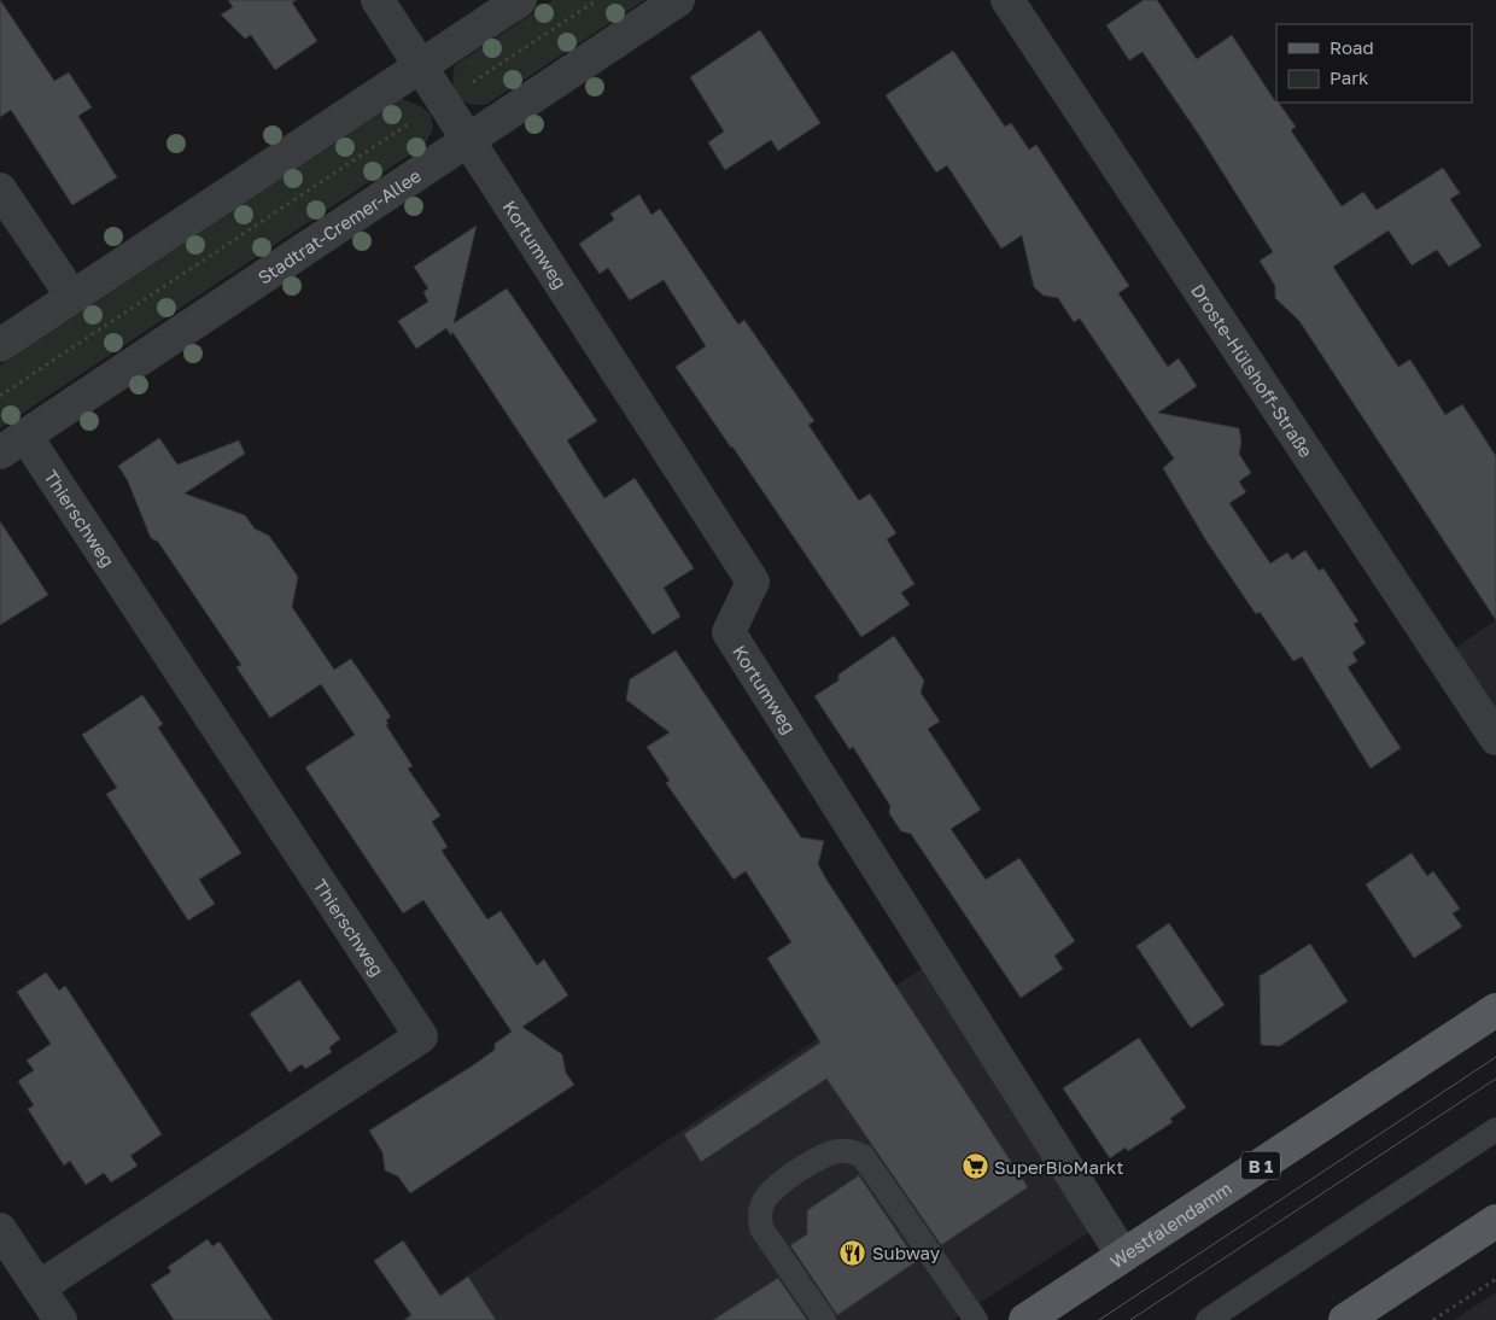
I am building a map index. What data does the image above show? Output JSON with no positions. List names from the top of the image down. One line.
{"streets":{"main road":["B 1","Westfalendamm"],"street":["Stadtrat-Cremer-Allee","Kortumweg","Droste-Hülshoff-Straße","Thierschweg"]},"crossings":[["Stadtrat-Cremer-Allee","Kortumweg"],["Stadtrat-Cremer-Allee","Thierschweg"],["Kortumweg","Westfalendamm"]],"places":{"supermarket":["SuperBioMarkt"],"restaurant":["Subway"]},"legend":["Road","Park"]}
